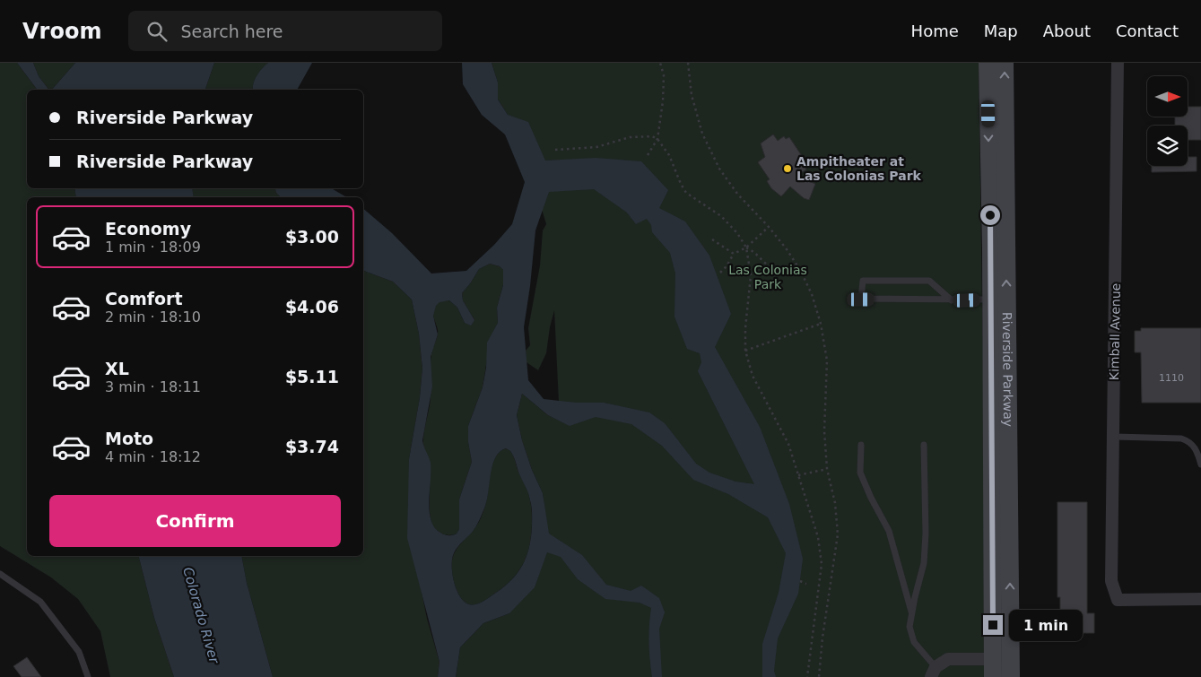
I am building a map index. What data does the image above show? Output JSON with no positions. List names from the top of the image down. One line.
{"streets":{"main road":["Riverside Parkway"],"street":["Kimball Avenue"]},"water":["Colorado River"],"parks":["Las Colonias Park"],"places":["Ampitheater at Las Colonias Park"],"house_numbers":["1110"],"north":"right","page":{"header":"Vroom","search":"Search here","nav":["Home","Map","About","Contact"],"banner":["Riverside Parkway","Riverside Parkway"],"list":[{"name":"Economy","note":"1 min · 18:09","value":"$3.00"},{"name":"Comfort","note":"2 min · 18:10","value":"$4.06"},{"name":"XL","note":"3 min · 18:11","value":"$5.11"},{"name":"Moto","note":"4 min · 18:12","value":"$3.74"}],"buttons":"Confirm","bubble":"1 min"}}
